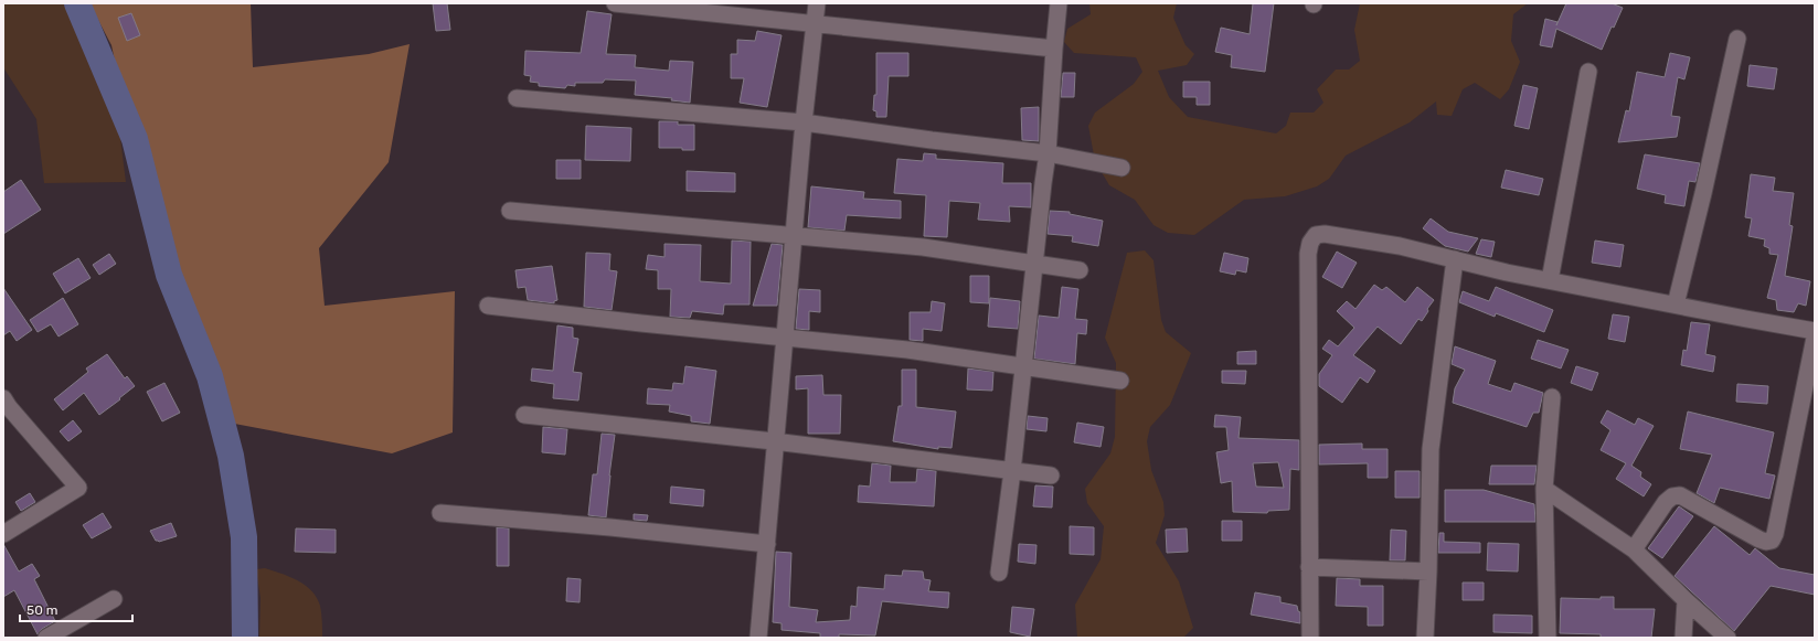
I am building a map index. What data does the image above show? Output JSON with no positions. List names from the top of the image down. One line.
{"scale_bar":"50 m"}
